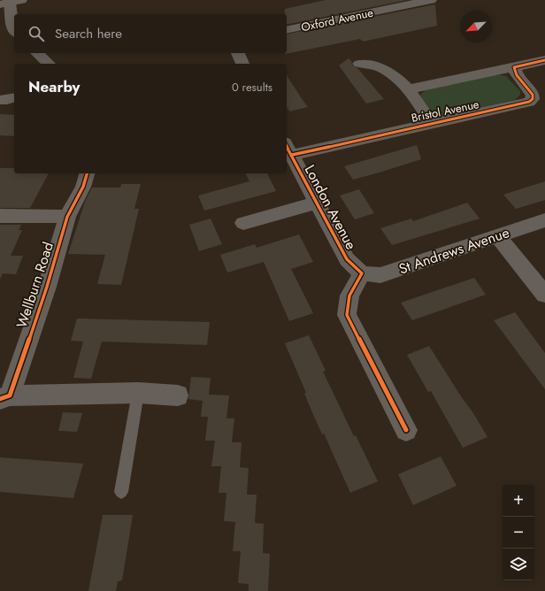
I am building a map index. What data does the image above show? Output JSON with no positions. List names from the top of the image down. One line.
{"streets":{"street":["Oxford Avenue","Bristol Avenue","London Avenue","St Andrews Avenue","Wellburn Road"]},"crossings":[["Bristol Avenue","London Avenue"],["London Avenue","St Andrews Avenue"]],"north":"bottom left","page":{"search":"Search here","heading":["Nearby","0 results"],"map_buttons":["+","−"]}}
